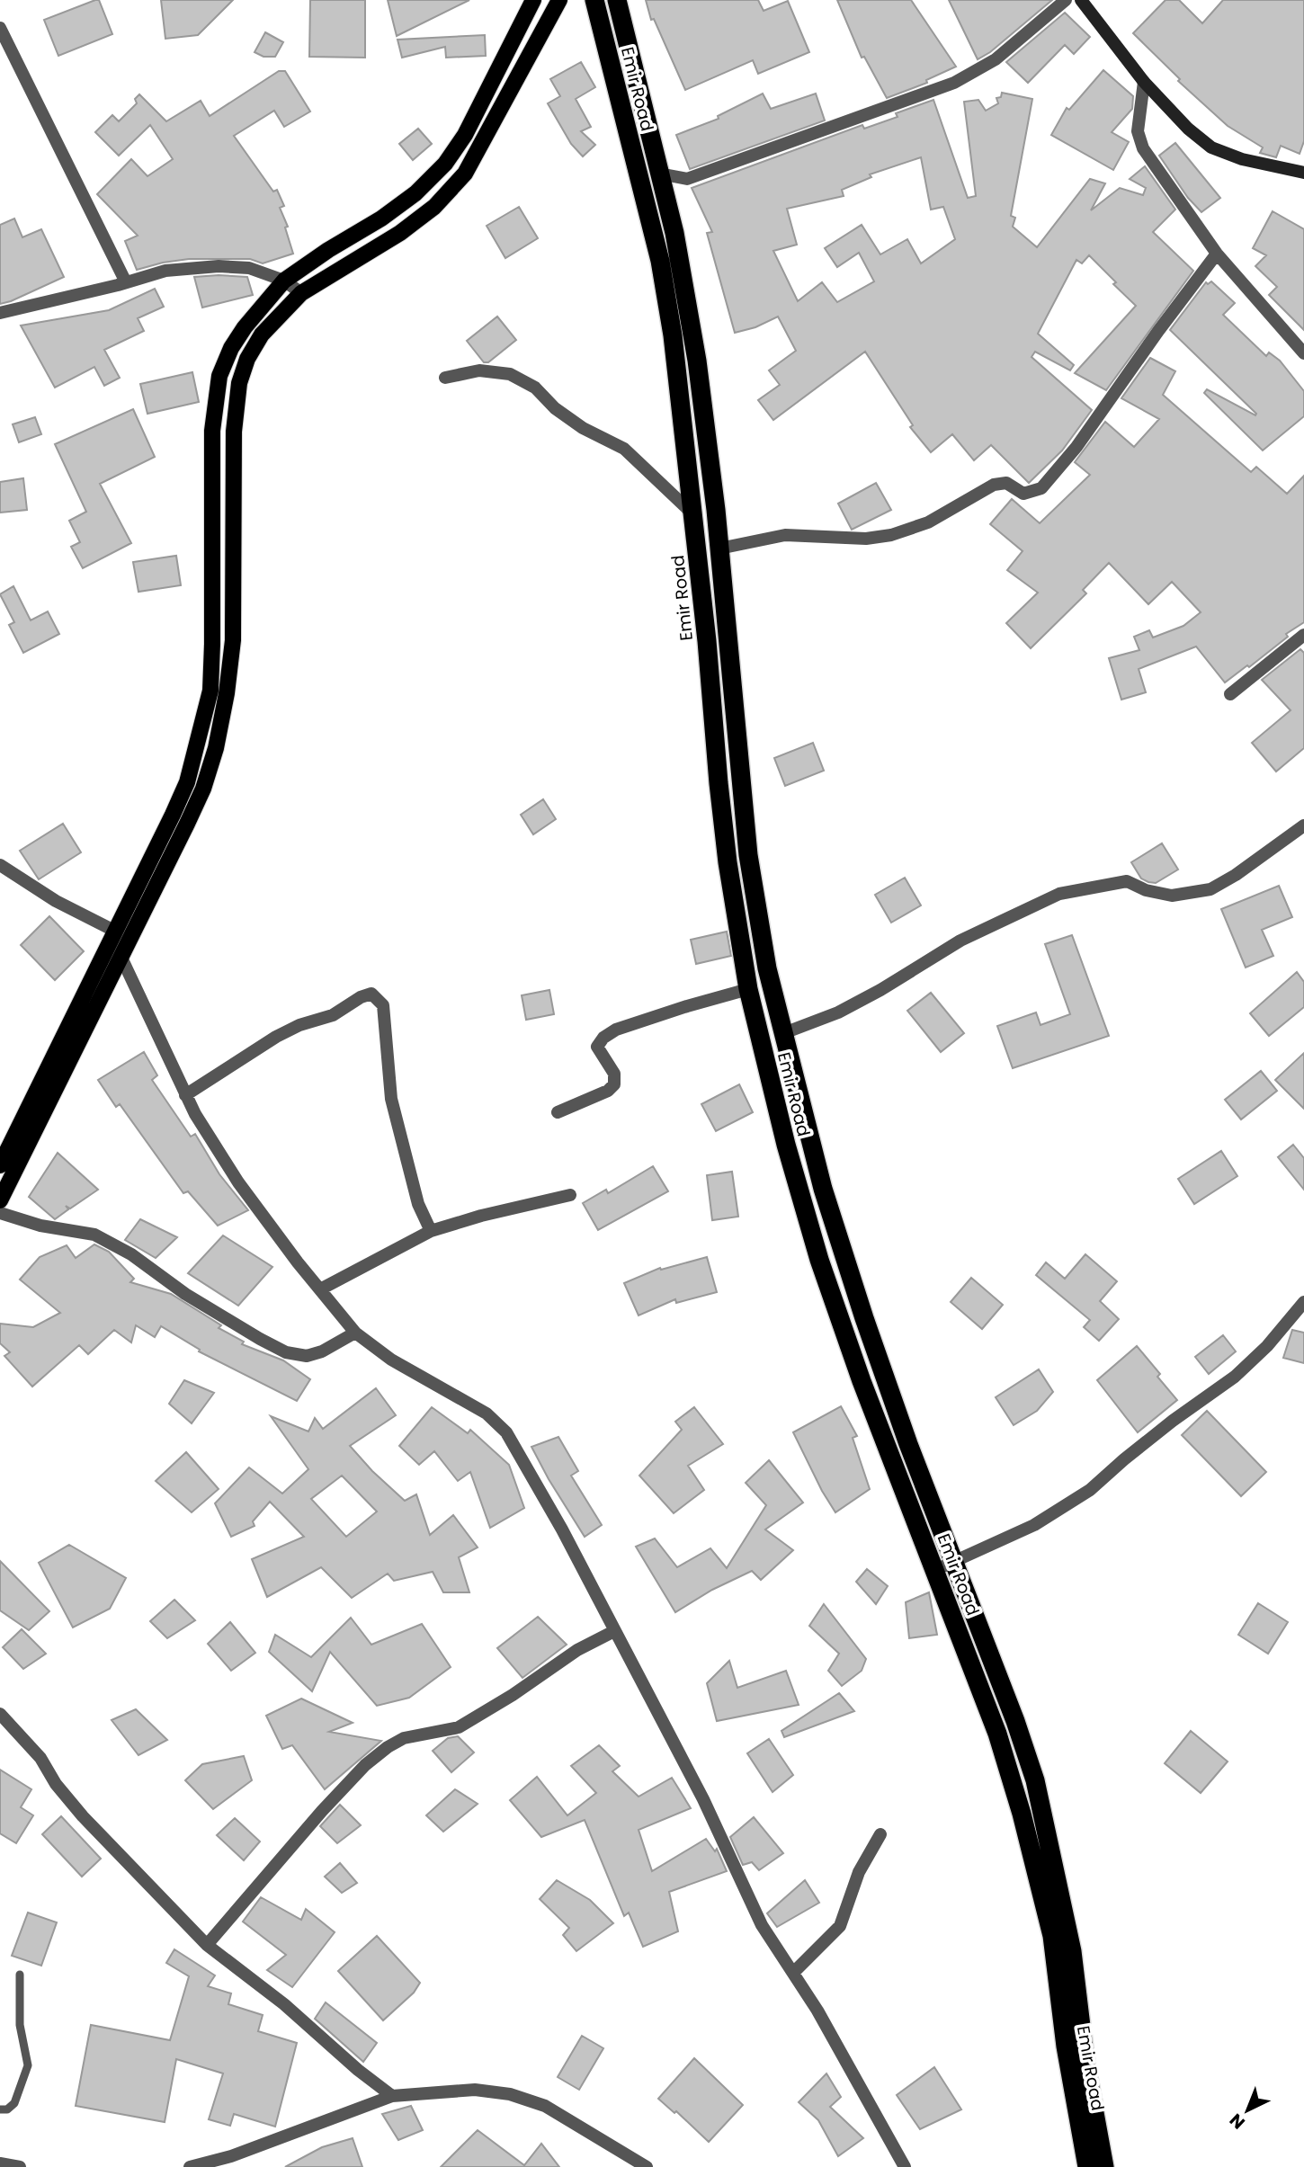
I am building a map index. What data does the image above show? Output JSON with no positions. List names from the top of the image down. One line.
{"streets":{"highway":["Emir Road"]},"north":"bottom left"}
